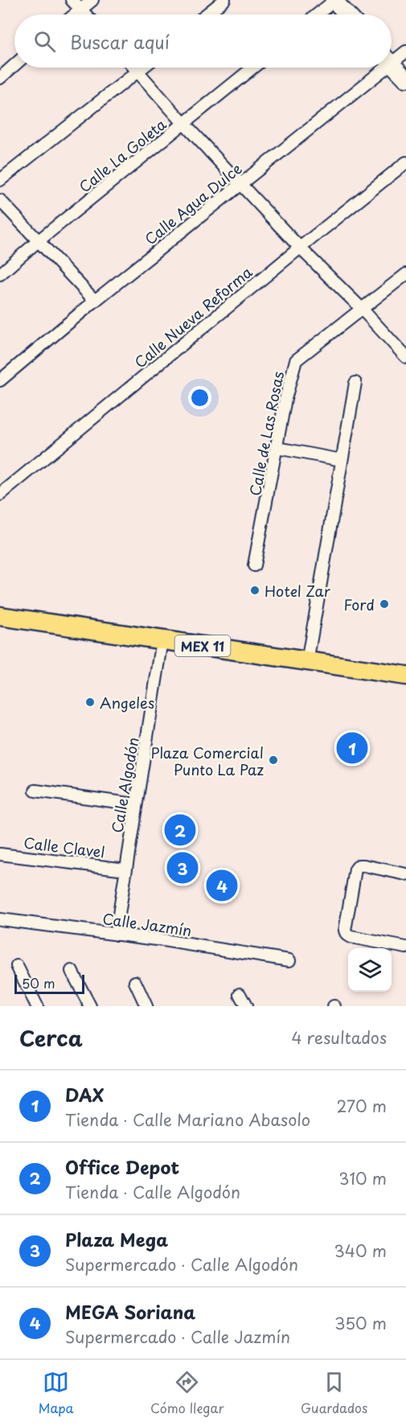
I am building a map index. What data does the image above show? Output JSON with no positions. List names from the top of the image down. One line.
{"streets":{"main road":["MEX 11"],"street":["Calle La Goleta","Calle Agua Dulce","Calle Nueva Reforma","Calle de Las Rosas","Calle Algodón","Calle Clavel","Calle Jazmín"]},"crossings":[["MEX 11","Calle Algodón"],["Calle Algodón","Calle Clavel"],["Calle Algodón","Calle Jazmín"]],"places":["Hotel Zar","Ford","Angeles","Plaza Comercial Punto La Paz"],"scale_bar":"50 m","page":{"search":"Buscar aquí","pins":["1","2","3","4"],"scale":"50 m","heading":["Cerca","4 resultados"],"list":[{"mark":"1","name":"DAX","note":"Tienda · Calle Mariano Abasolo","value":"270 m"},{"mark":"2","name":"Office Depot","note":"Tienda · Calle Algodón","value":"310 m"},{"mark":"3","name":"Plaza Mega","note":"Supermercado · Calle Algodón","value":"340 m"},{"mark":"4","name":"MEGA Soriana","note":"Supermercado · Calle Jazmín","value":"350 m"}],"nav":["Mapa","Cómo llegar","Guardados"]}}
